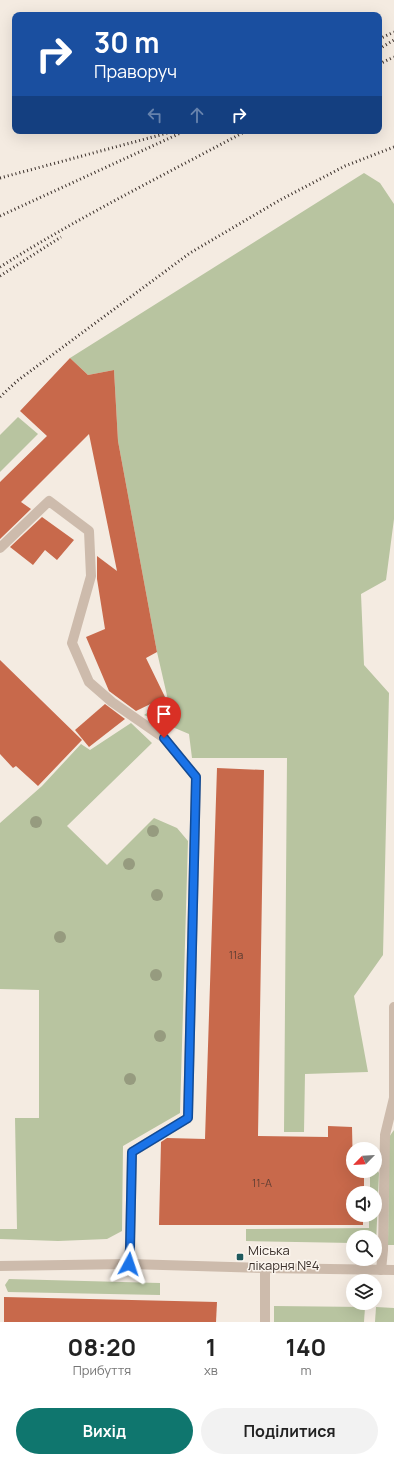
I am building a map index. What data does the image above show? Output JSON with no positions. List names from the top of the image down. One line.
{"places":{"transit":["Міська лікарня №4"]},"house_numbers":["11а","11-А"],"north":"bottom left","page":{"turn":["30 m","Праворуч"],"eta":["08:20","Прибуття","1","хв","140","m"],"buttons":["Вихід","Поділитися"]}}
